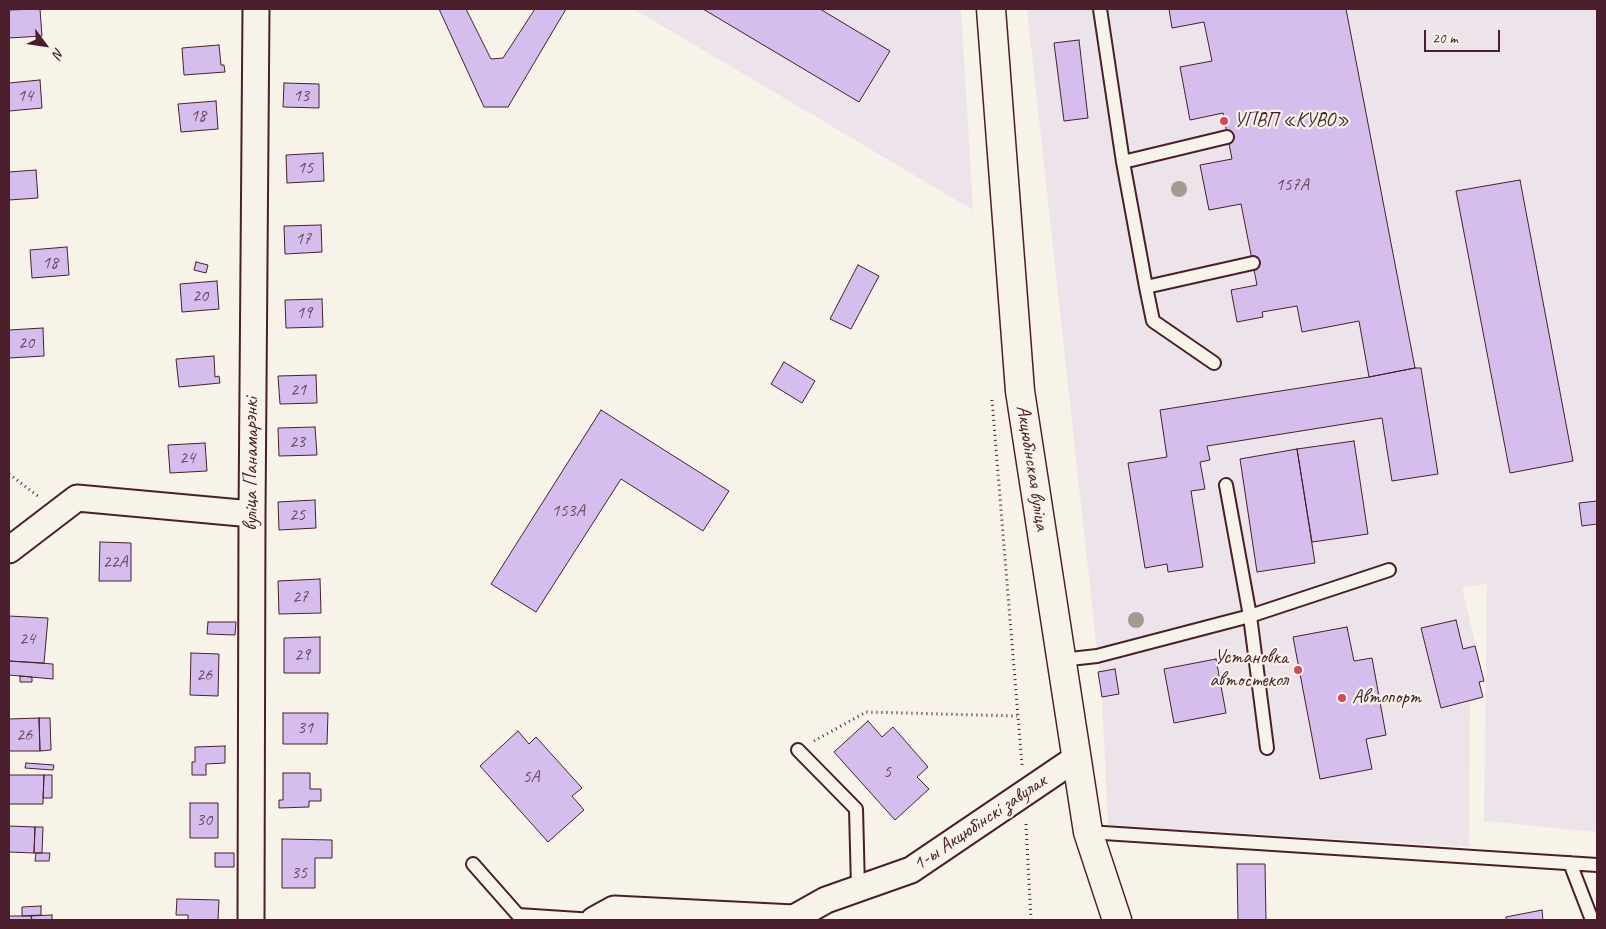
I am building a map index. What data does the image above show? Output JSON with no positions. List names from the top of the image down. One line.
{"streets":{"street":["вуліца Панамарэнкі","Акцюбінская вуліца","1-ы Акцюбінскі завулак"]},"crossings":[["Акцюбінская вуліца","1-ы Акцюбінскі завулак"]],"places":["УПВП «КУВО»","Установка автостекол","Автопорт"],"house_numbers":["14","13","18","15","157А","17","18","20","19","20","21","23","24","153А","25","22А","27","24","29","26","31","26","5","5А","30","35"],"scale_bar":"20 m","north":"bottom right"}
